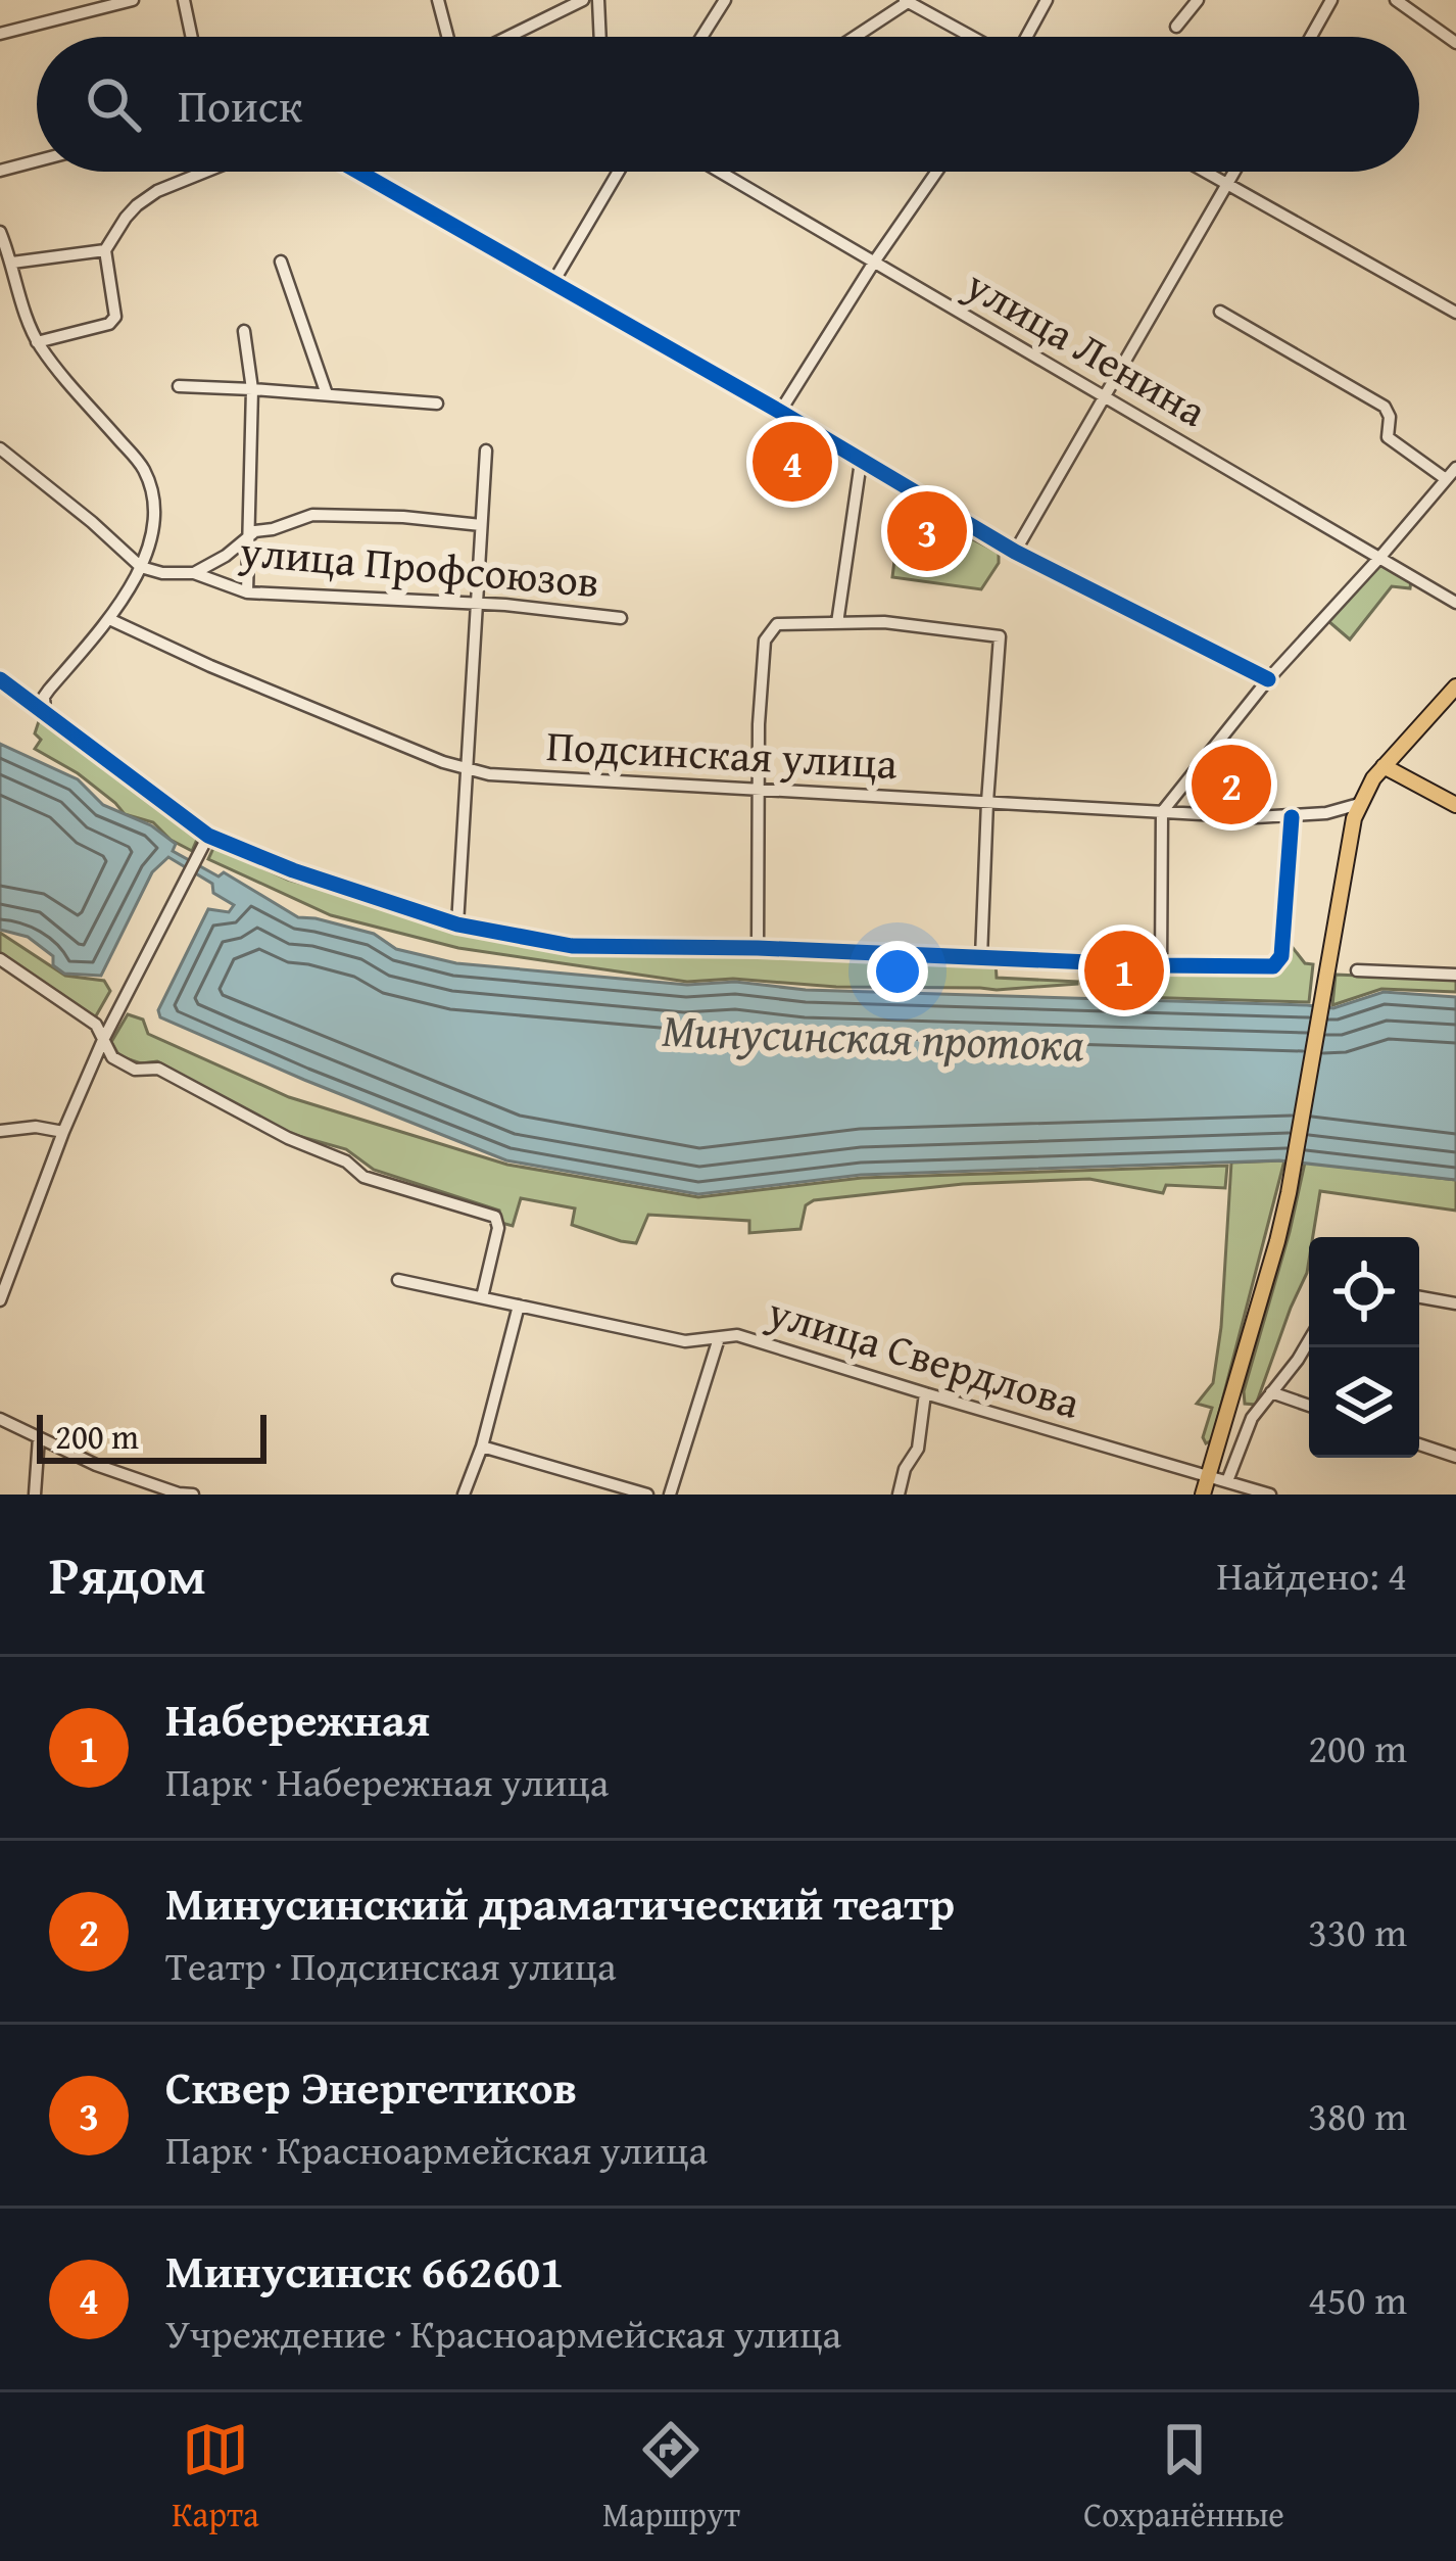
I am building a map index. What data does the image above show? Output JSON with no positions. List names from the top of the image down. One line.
{"streets":{"street":["улица Ленина","улица Профсоюзов","Подсинская улица","улица Свердлова"]},"water":["Минусинская протока"],"scale_bar":"200 m","page":{"search":"Поиск","pins":["4","3","2","1"],"scale":"200 m","heading":["Рядом","Найдено: 4"],"list":[{"mark":"1","name":"Набережная","note":"Парк · Набережная улица","value":"200 m"},{"mark":"2","name":"Минусинский драматический театр","note":"Театр · Подсинская улица","value":"330 m"},{"mark":"3","name":"Сквер Энергетиков","note":"Парк · Красноармейская улица","value":"380 m"},{"mark":"4","name":"Минусинск 662601","note":"Учреждение · Красноармейская улица","value":"450 m"}],"nav":["Карта","Маршрут","Сохранённые"]}}
